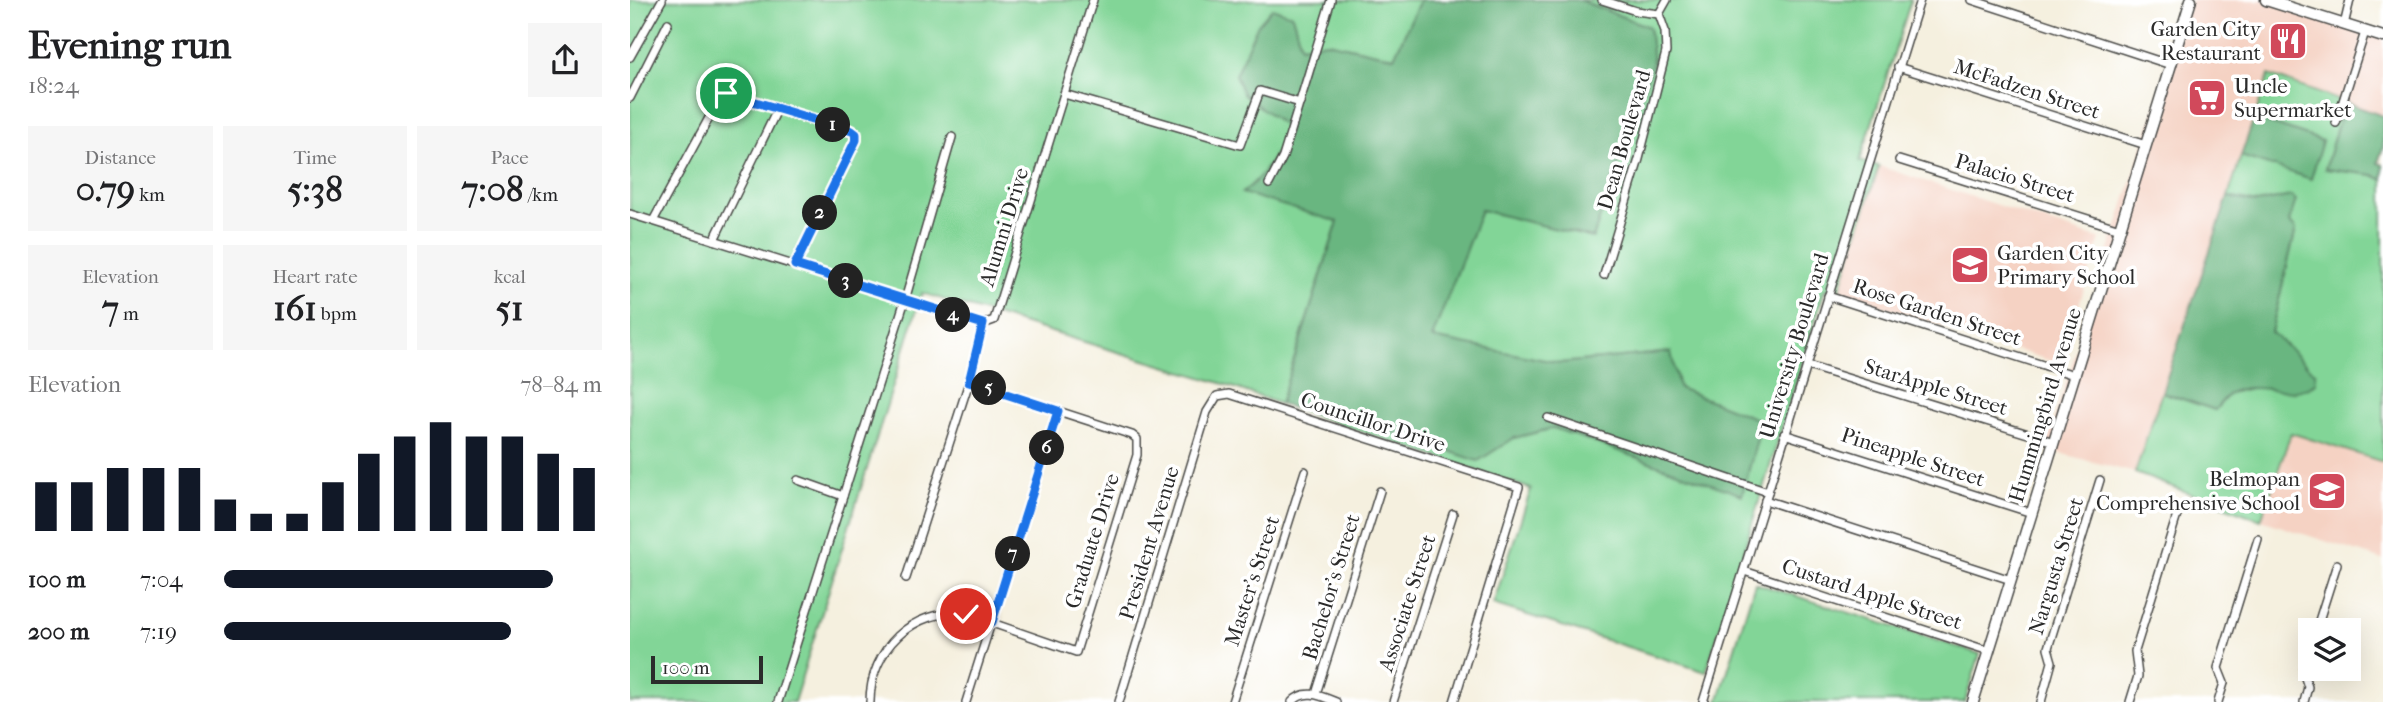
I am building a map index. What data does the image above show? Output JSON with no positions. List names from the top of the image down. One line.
{"streets":{"street":["McFadzen Street","Dean Boulevard","Palacio Street","Alumni Drive","Rose Garden Street","University Boulevard","StarApple Street","Hummingbird Avenue","Councillor Drive","Pineapple Street","Graduate Drive","President Avenue","Nargusta Street","Master's Street","Bachelor's Street","Custard Apple Street","Associate Street"]},"crossings":[["McFadzen Street","University Boulevard"],["McFadzen Street","Hummingbird Avenue"],["Palacio Street","Hummingbird Avenue"],["Rose Garden Street","University Boulevard"],["Rose Garden Street","Hummingbird Avenue"],["University Boulevard","StarApple Street"],["University Boulevard","Pineapple Street"],["University Boulevard","Custard Apple Street"],["StarApple Street","Hummingbird Avenue"],["Hummingbird Avenue","Pineapple Street"],["Hummingbird Avenue","Custard Apple Street"],["Councillor Drive","President Avenue"]],"places":{"restaurant":["Garden City Restaurant"],"supermarket":["Uncle Supermarket"],"school or university":["Garden City Primary School","Belmopan Comprehensive School"]},"scale_bar":"100 m","page":{"heading":["Evening run","18:24"],"pins":["1","2","3","4","5","6","7"],"stats":[["Distance","0.79 km"],["Time","5:38"],["Pace","7:08 /km"],["Elevation","7 m"],["Heart rate","161 bpm"],["kcal","51"]],"chart":["Elevation","78–84 m"],"list":[{"name":"100 m","note":"7:04"},{"name":"200 m","note":"7:19"}],"scale":"100 m"}}
